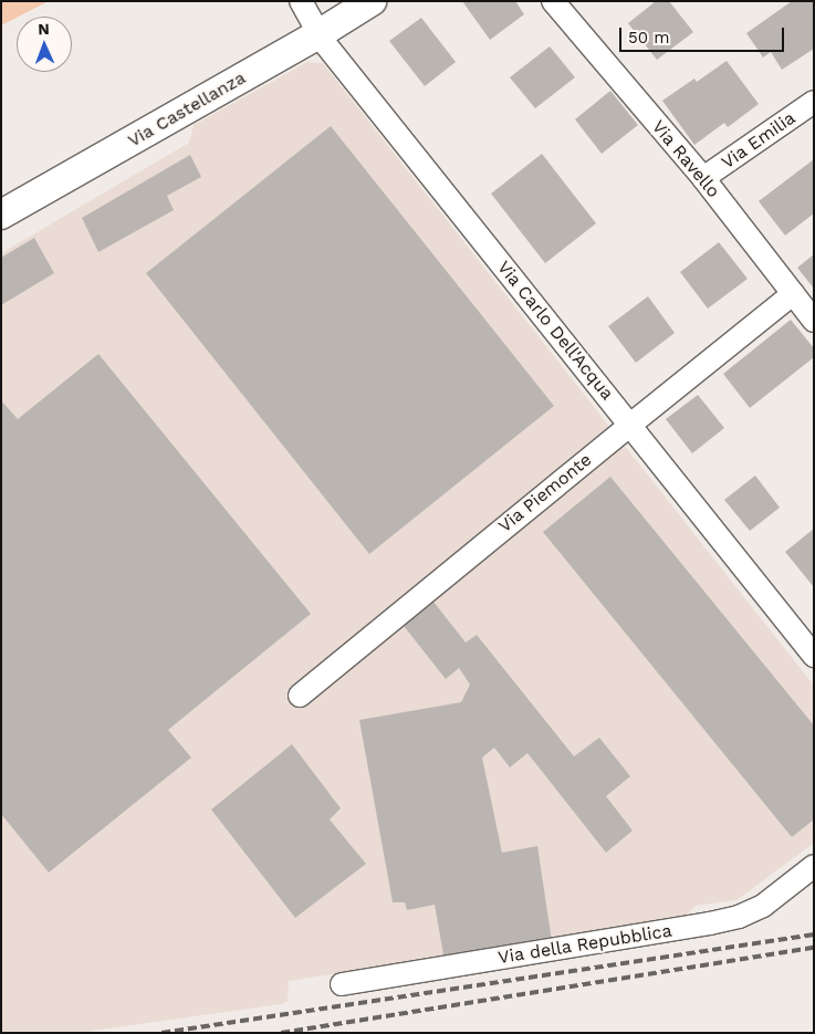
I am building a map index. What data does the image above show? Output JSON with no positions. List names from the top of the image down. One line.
{"streets":{"street":["Via Castellanza","Via Emilia","Via Ravello","Via Carlo Dell'Acqua","Via Piemonte","Via della Repubblica"]},"crossings":[["Via Castellanza","Via Carlo Dell'Acqua"],["Via Emilia","Via Ravello"],["Via Ravello","Via Piemonte"],["Via Carlo Dell'Acqua","Via Piemonte"]],"scale_bar":"50 m","north":"top"}
